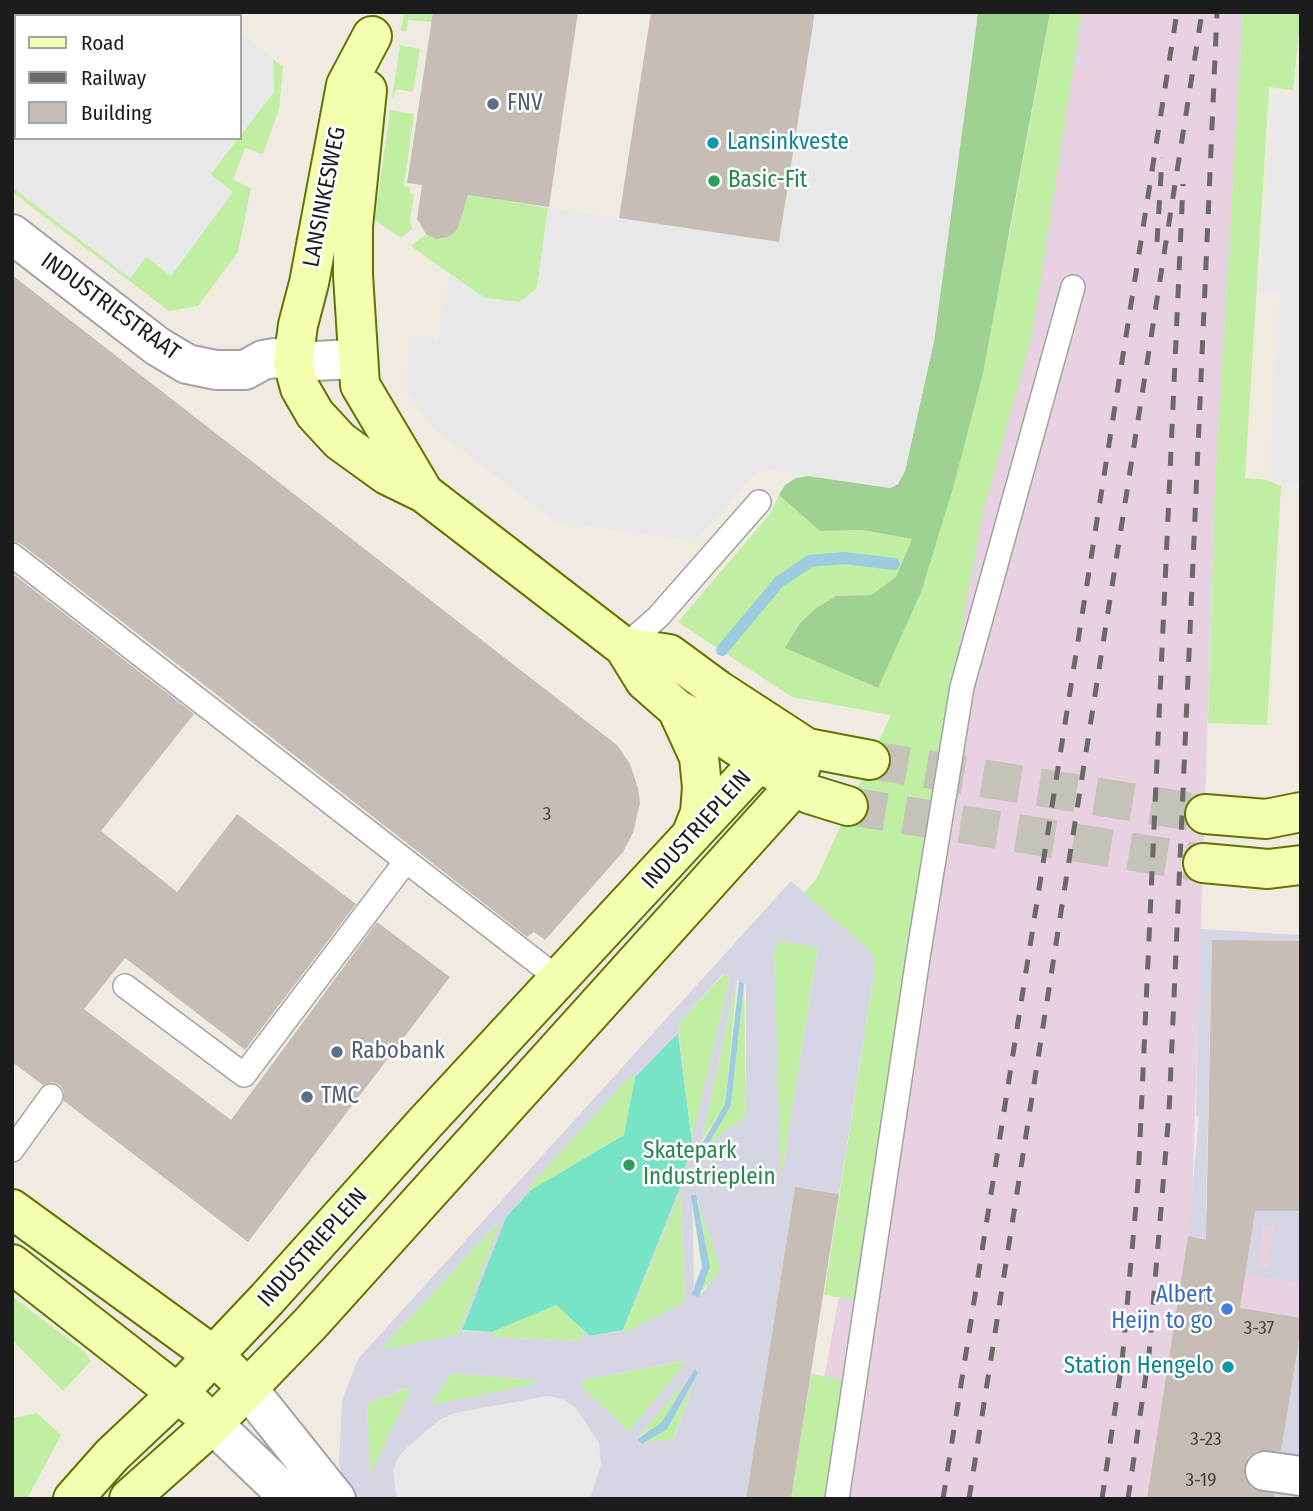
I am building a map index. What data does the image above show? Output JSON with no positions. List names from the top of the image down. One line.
{"streets":{"main road":["LANSINKESWEG","INDUSTRIEPLEIN"],"street":["INDUSTRIESTRAAT"]},"crossings":[["LANSINKESWEG","INDUSTRIESTRAAT"]],"places":["FNV","Lansinkveste","Basic-Fit","Rabobank","TMC","Skatepark Industrieplein","Albert Heijn to go","Station Hengelo"],"house_numbers":["3","3-37","3-23","3-19"],"legend":["Road","Railway","Building"]}
